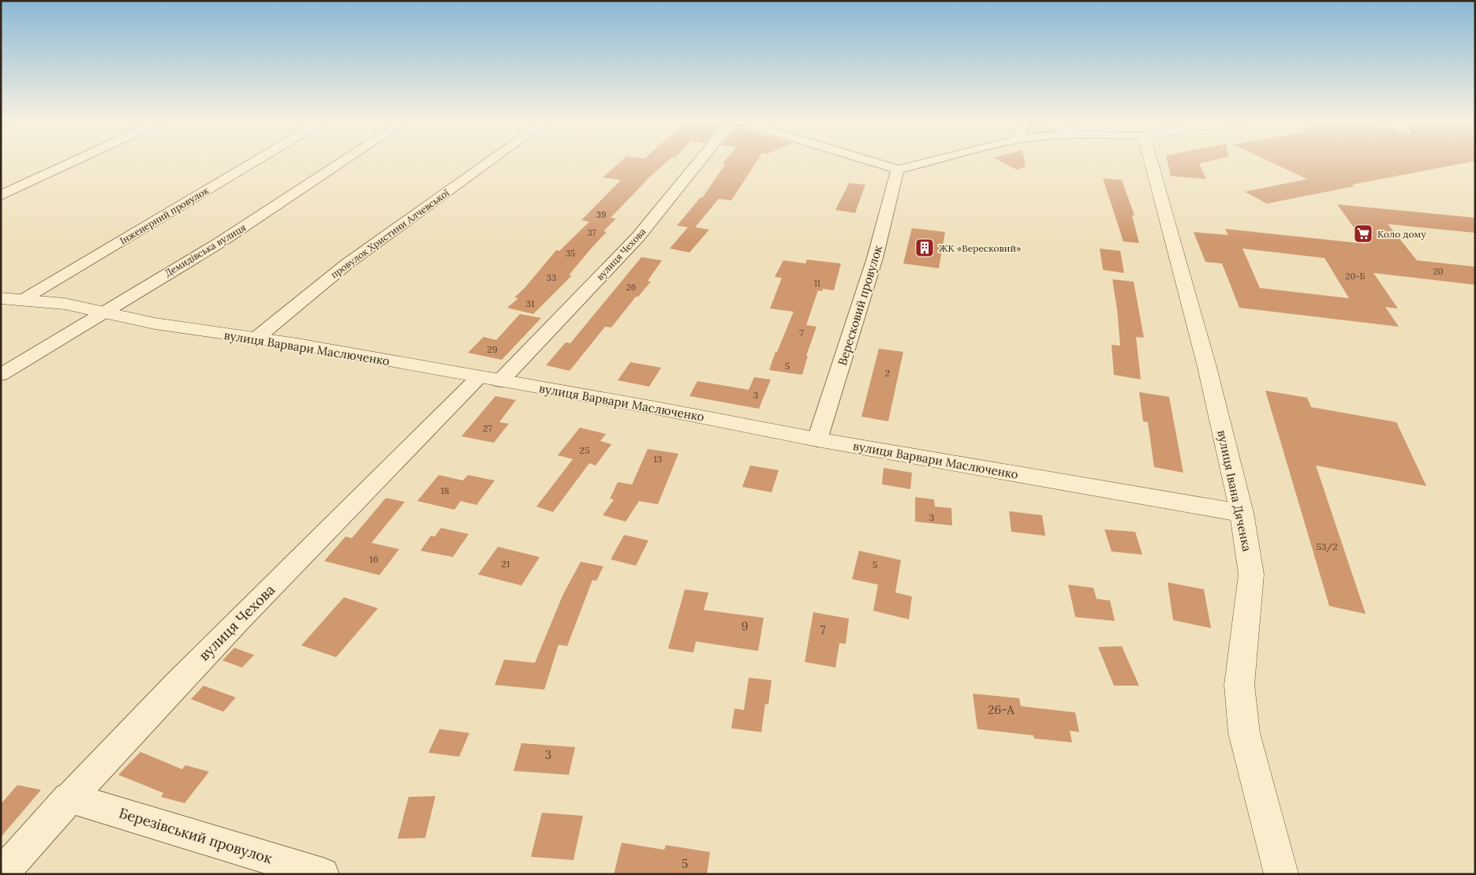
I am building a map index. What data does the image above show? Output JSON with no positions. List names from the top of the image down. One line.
{"streets":{"street":["Інженерний провулок","провулок Христини Алчевської","Демидівська вулиця","вулиця Чехова","Вересковий провулок","вулиця Варвари Маслюченко","вулиця Івана Дяченка","Березівський провулок"]},"crossings":[["Інженерний провулок","вулиця Варвари Маслюченко"],["провулок Христини Алчевської","вулиця Варвари Маслюченко"],["Демидівська вулиця","вулиця Варвари Маслюченко"],["вулиця Чехова","вулиця Варвари Маслюченко"],["вулиця Чехова","Березівський провулок"],["Вересковий провулок","вулиця Варвари Маслюченко"],["вулиця Варвари Маслюченко","вулиця Івана Дяченка"]],"places":{"supermarket":["Коло дому"],"building":["ЖК «Вересковий»"]},"house_numbers":["39","37","35","20","20-Б","33","11","26","31","7","29","5","2","3","27","25","13","18","3","53/2","16","21","5","9","7","26-А","3","5"]}
